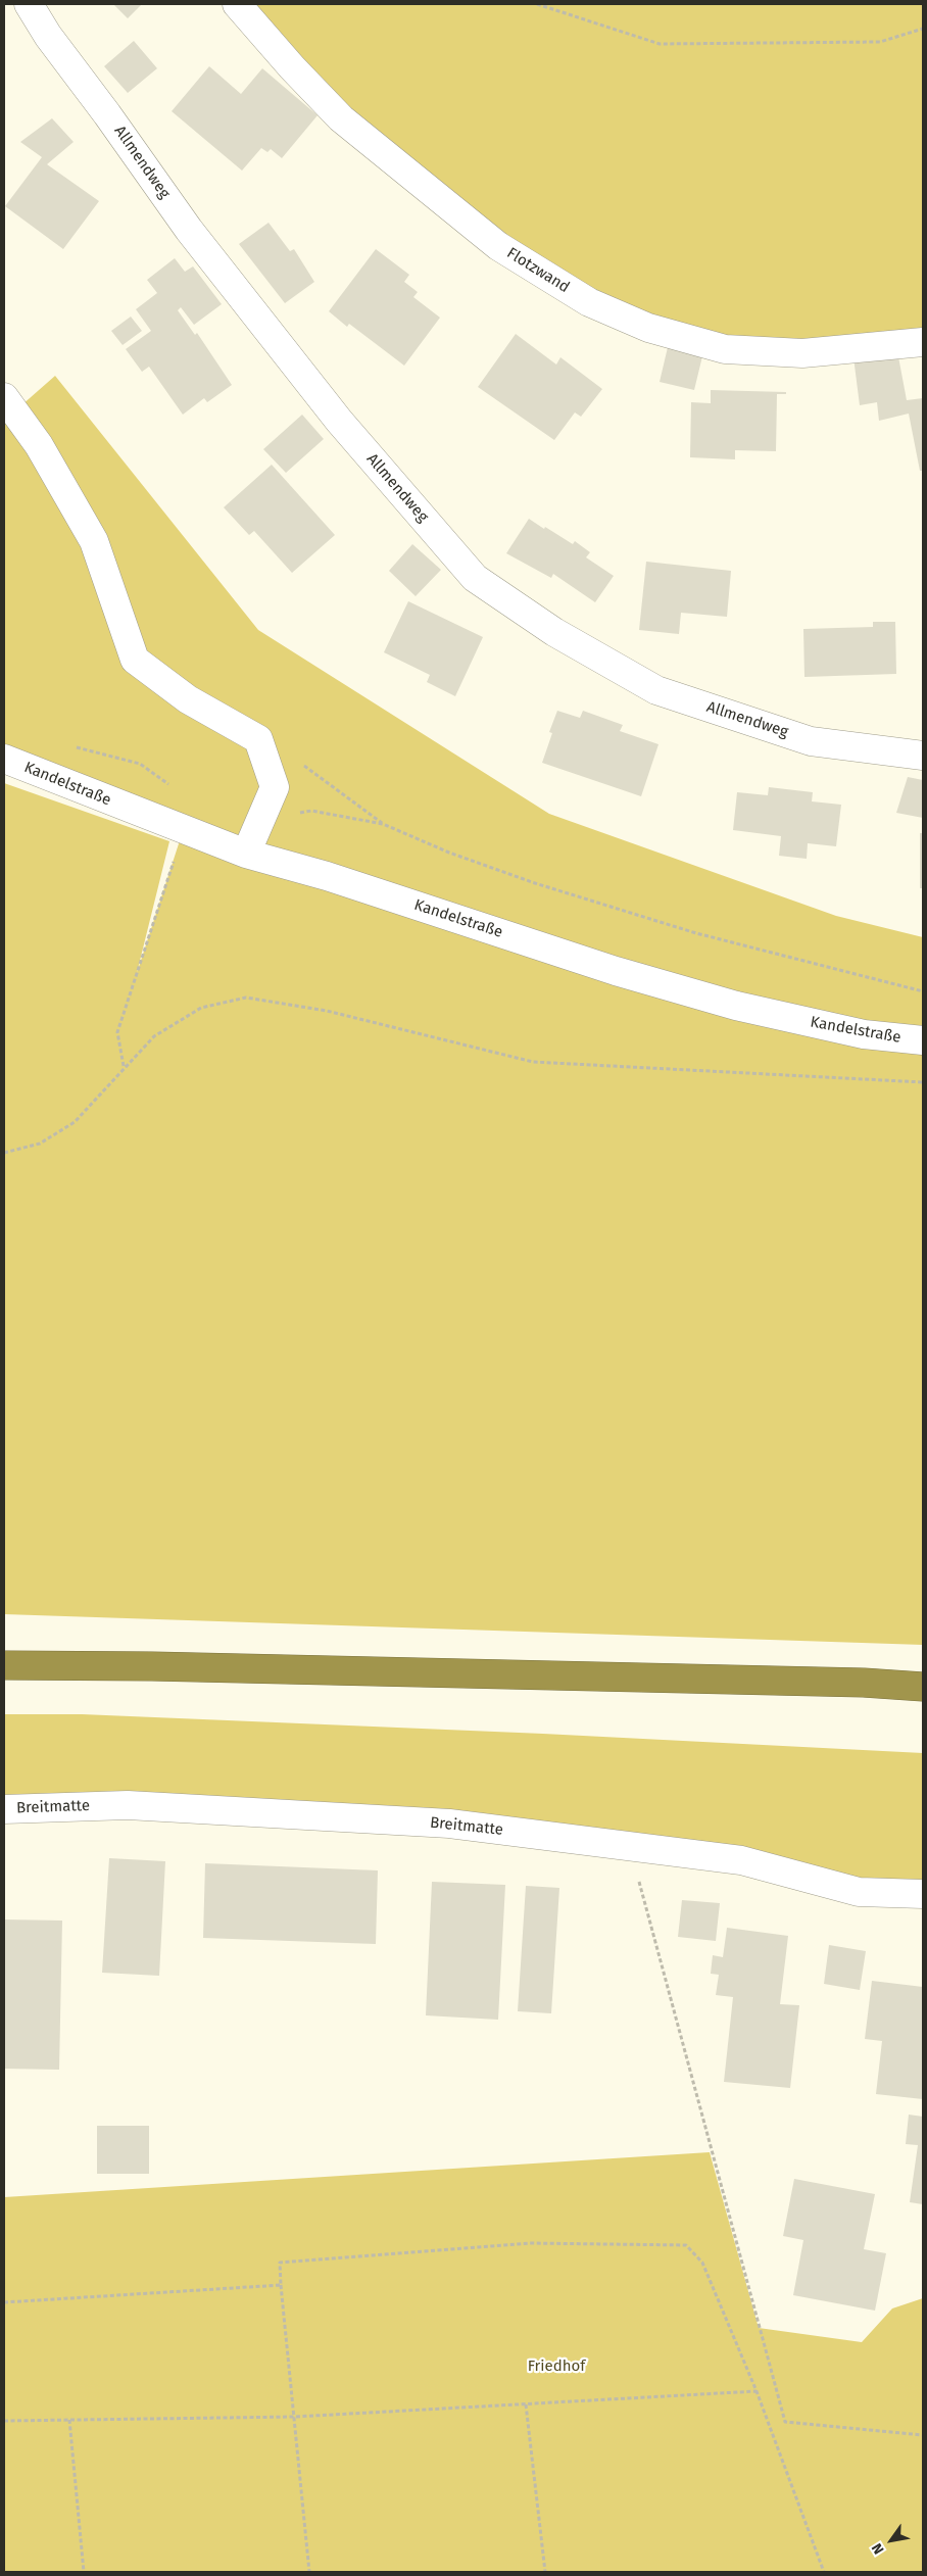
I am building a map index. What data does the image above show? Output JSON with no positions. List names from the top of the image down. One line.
{"streets":{"street":["Allmendweg","Flotzwand","Kandelstraße","Breitmatte"]},"parks":["Friedhof"],"north":"bottom left"}
